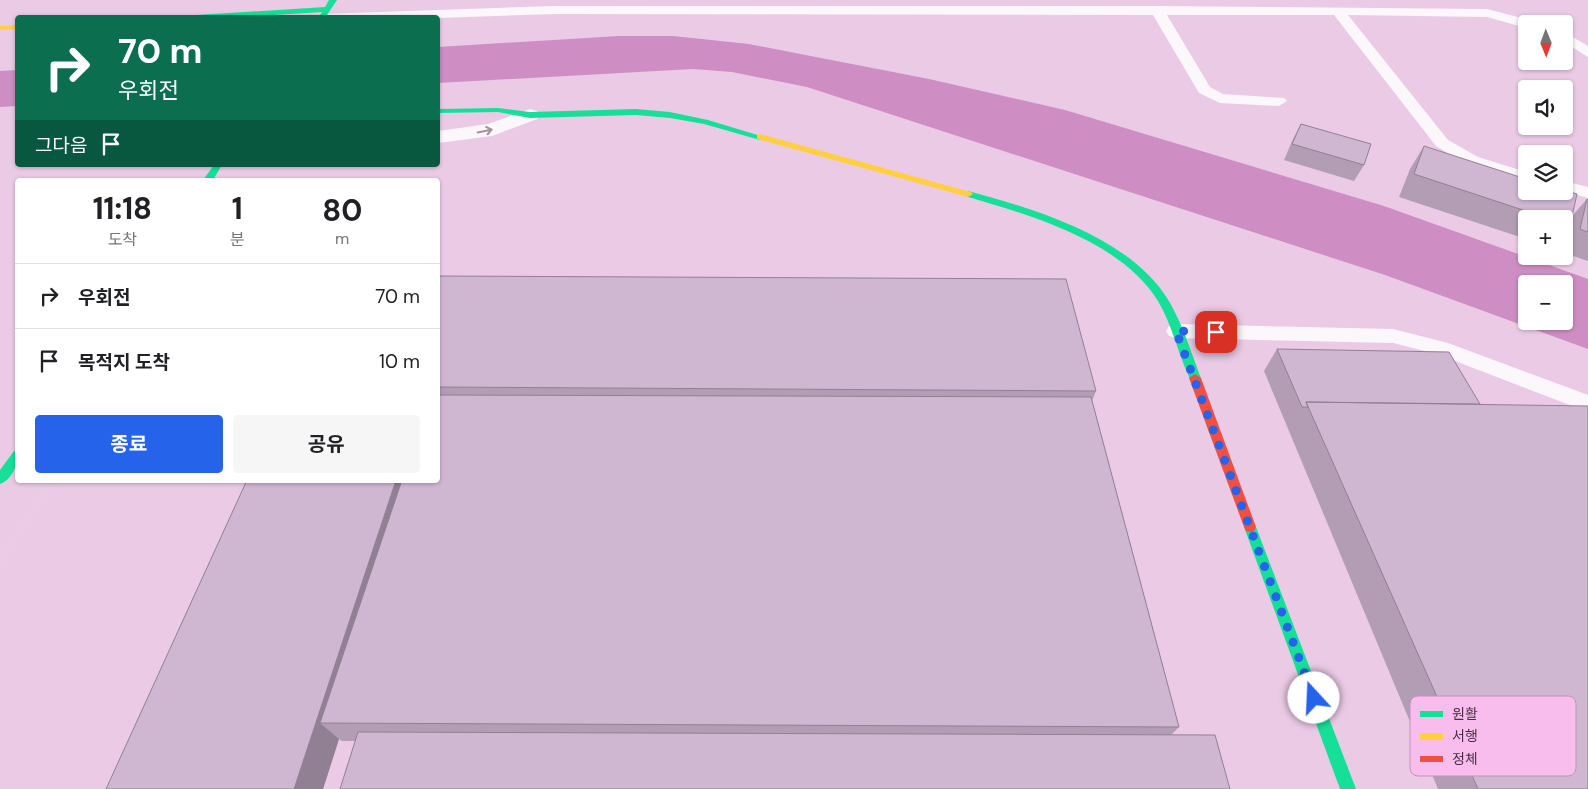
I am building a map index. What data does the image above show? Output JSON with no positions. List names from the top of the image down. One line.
{"legend":["원활","서행","정체"],"north":"bottom","page":{"map_buttons":["+","−"],"turn":["70 m","우회전"],"then":"그다음","eta":["11:18","도착","1","분","80","m"],"list":[{"name":"우회전","value":"70 m"},{"name":"목적지 도착","value":"10 m"}],"buttons":["종료","공유"]}}
